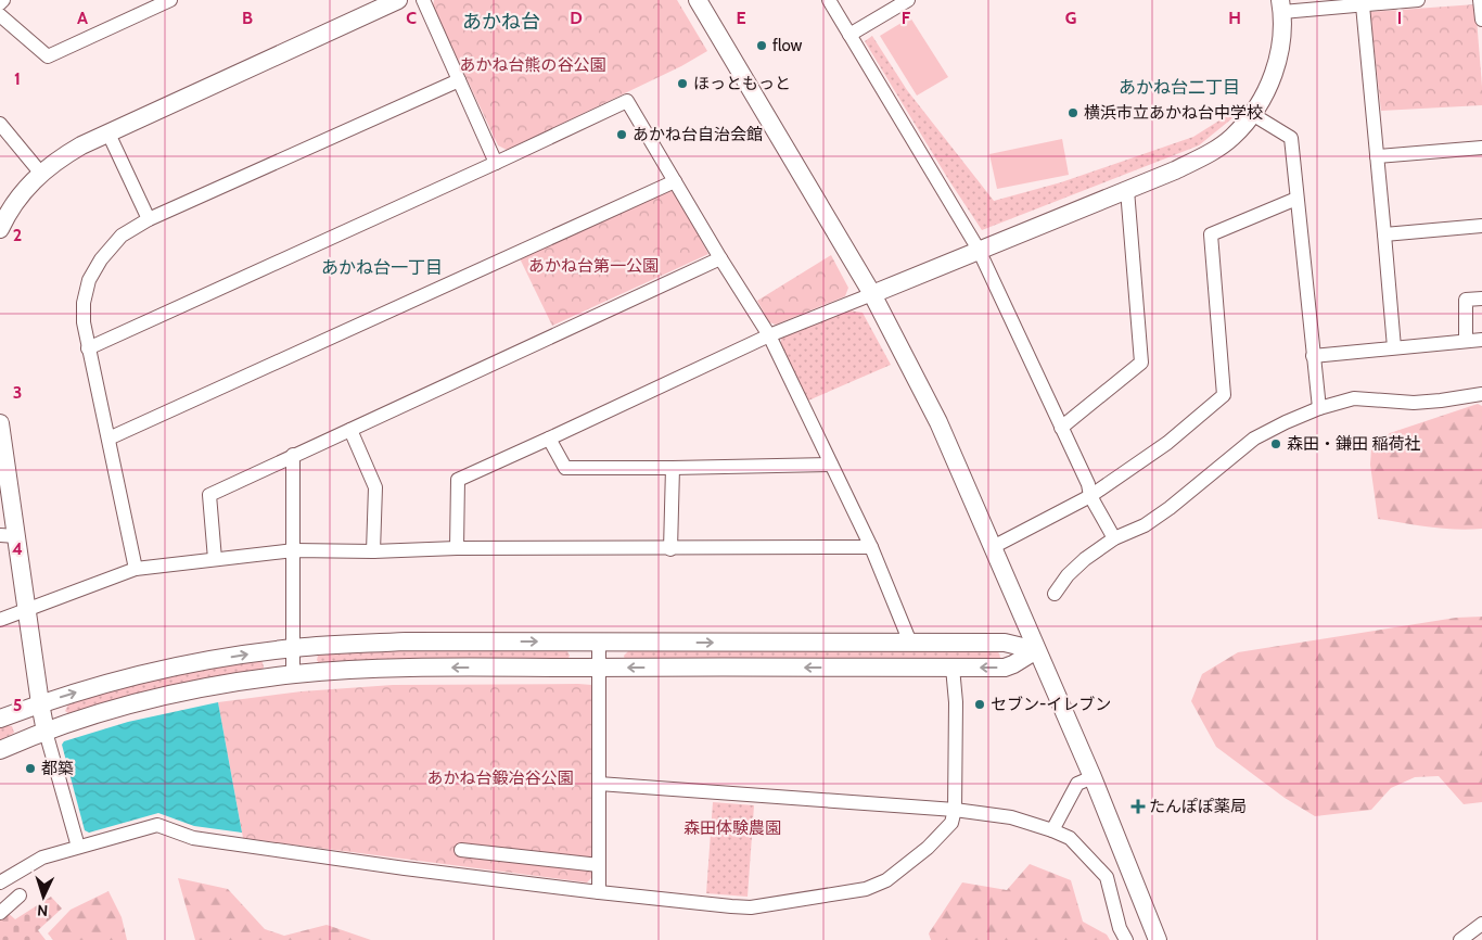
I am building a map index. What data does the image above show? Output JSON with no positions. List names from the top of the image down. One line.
{"districts":["あかね台","あかね台二丁目","あかね台一丁目"],"parks":["あかね台熊の谷公園","あかね台第一公園","あかね台鍛冶谷公園","森田体験農園"],"places":{"other":["flow","ほっともっと","横浜市立あかね台中学校","あかね台自治会館","森田・鎌田 稲荷社","セブン-イレブン","都築"],"health":["たんぽぽ薬局"]},"north":"bottom","grid":{"columns":["A","B","C","D","E","F","G","H","I"],"rows":["1","2","3","4","5"]}}
